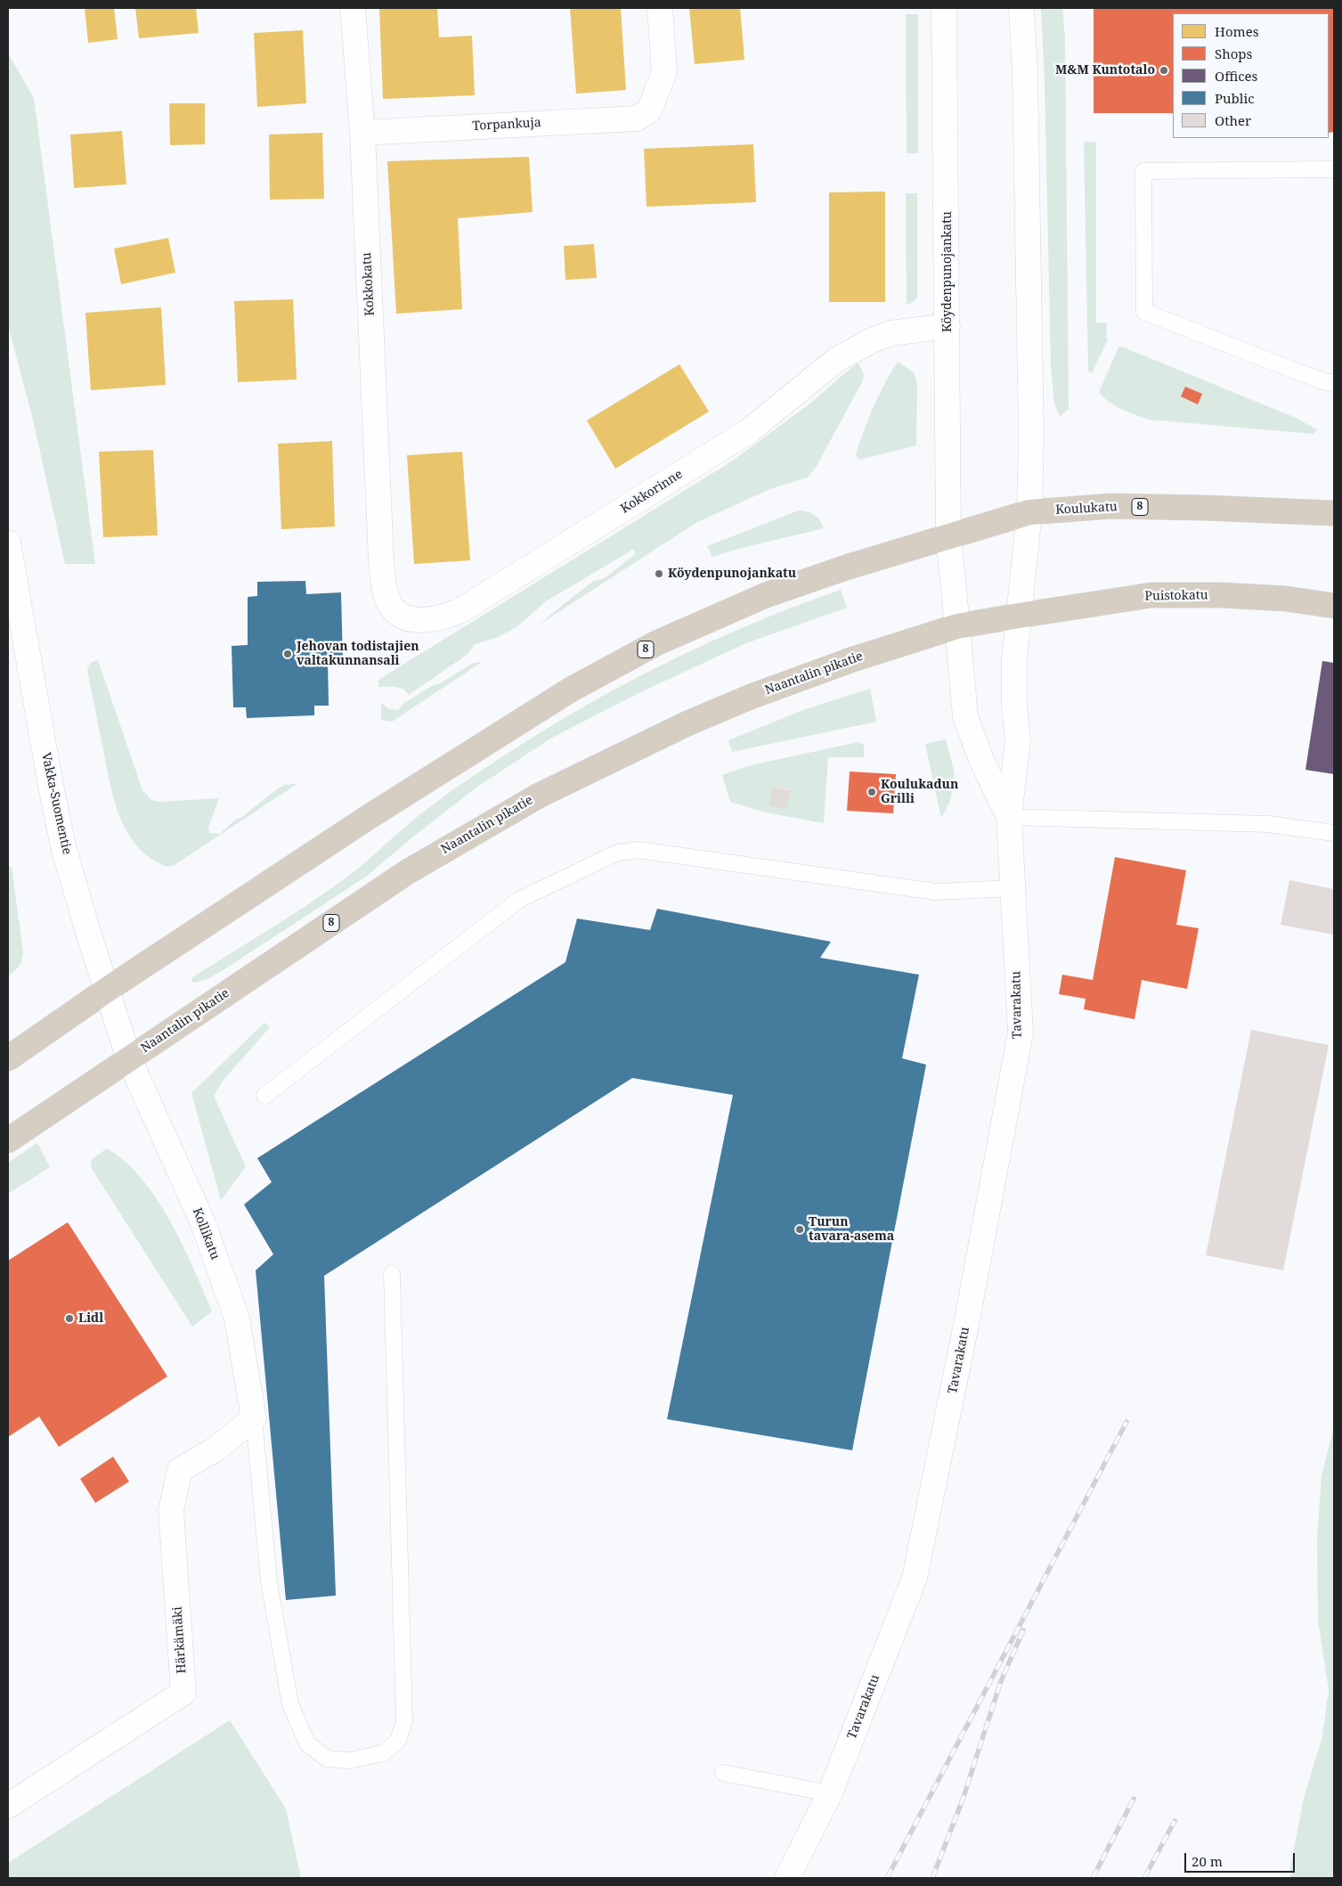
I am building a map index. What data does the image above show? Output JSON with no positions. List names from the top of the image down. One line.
{"streets":{"highway":["8","Koulukatu","Puistokatu","Naantalin pikatie"],"street":["Torpankuja","Köydenpunojankatu","Kokkokatu","Kokkorinne","Vakka-Suomentie","Tavarakatu","Kollikatu","Härkämäki"]},"crossings":[["Torpankuja","Kokkokatu"],["Köydenpunojankatu","Kokkorinne"],["Köydenpunojankatu","8"],["Köydenpunojankatu","Koulukatu"],["Köydenpunojankatu","Naantalin pikatie"],["Köydenpunojankatu","Tavarakatu"],["Kokkokatu","Kokkorinne"],["8","Koulukatu"],["8","Vakka-Suomentie"],["Koulukatu","Tavarakatu"],["Puistokatu","Naantalin pikatie"],["Puistokatu","Tavarakatu"],["Naantalin pikatie","Vakka-Suomentie"],["Naantalin pikatie","Tavarakatu"],["Naantalin pikatie","Kollikatu"],["Vakka-Suomentie","Kollikatu"],["Kollikatu","Härkämäki"]],"places":["M&M Kuntotalo","Köydenpunojankatu","Jehovan todistajien valtakunnansali","Koulukadun Grilli","Turun tavara-asema","Lidl"],"legend":["Homes","Shops","Offices","Public","Other"],"scale_bar":"20 m"}
